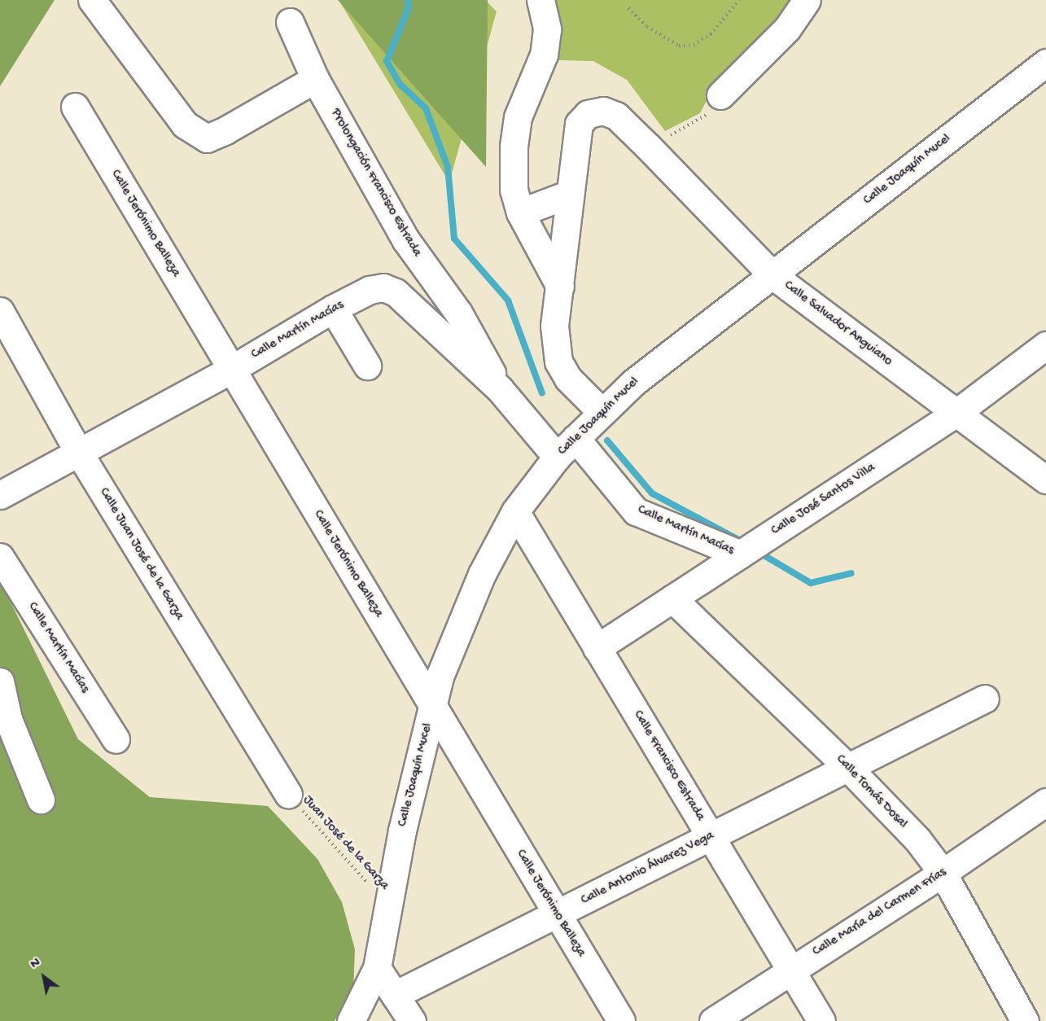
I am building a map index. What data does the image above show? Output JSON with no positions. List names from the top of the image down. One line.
{"streets":{"street":["Calle Joaquín Mucel","Prolongación Francisco Estrada","Calle Jerónimo Balleza","Calle Salvador Anguiano","Calle Martín Macías","Calle José Santos Villa","Calle Juan José de la Garza","Calle Francisco Estrada","Calle Tomás Dosal","Calle Antonio Álvarez Vega","Calle María del Carmen Frías"],"path":["Juan José de la Garza"]},"crossings":[["Calle Joaquín Mucel","Calle Jerónimo Balleza"],["Calle Joaquín Mucel","Calle Salvador Anguiano"],["Calle Joaquín Mucel","Calle Martín Macías"],["Calle Joaquín Mucel","Calle Francisco Estrada"],["Calle Joaquín Mucel","Juan José de la Garza"],["Prolongación Francisco Estrada","Calle Martín Macías"],["Calle Jerónimo Balleza","Calle Martín Macías"],["Calle Jerónimo Balleza","Calle Antonio Álvarez Vega"],["Calle Salvador Anguiano","Calle José Santos Villa"],["Calle Martín Macías","Calle José Santos Villa"],["Calle Martín Macías","Calle Juan José de la Garza"],["Calle José Santos Villa","Calle Francisco Estrada"],["Calle José Santos Villa","Calle Tomás Dosal"],["Calle Juan José de la Garza","Juan José de la Garza"],["Calle Francisco Estrada","Calle Antonio Álvarez Vega"],["Calle Francisco Estrada","Calle María del Carmen Frías"],["Calle Tomás Dosal","Calle Antonio Álvarez Vega"],["Calle Tomás Dosal","Calle María del Carmen Frías"]],"north":"top left"}
